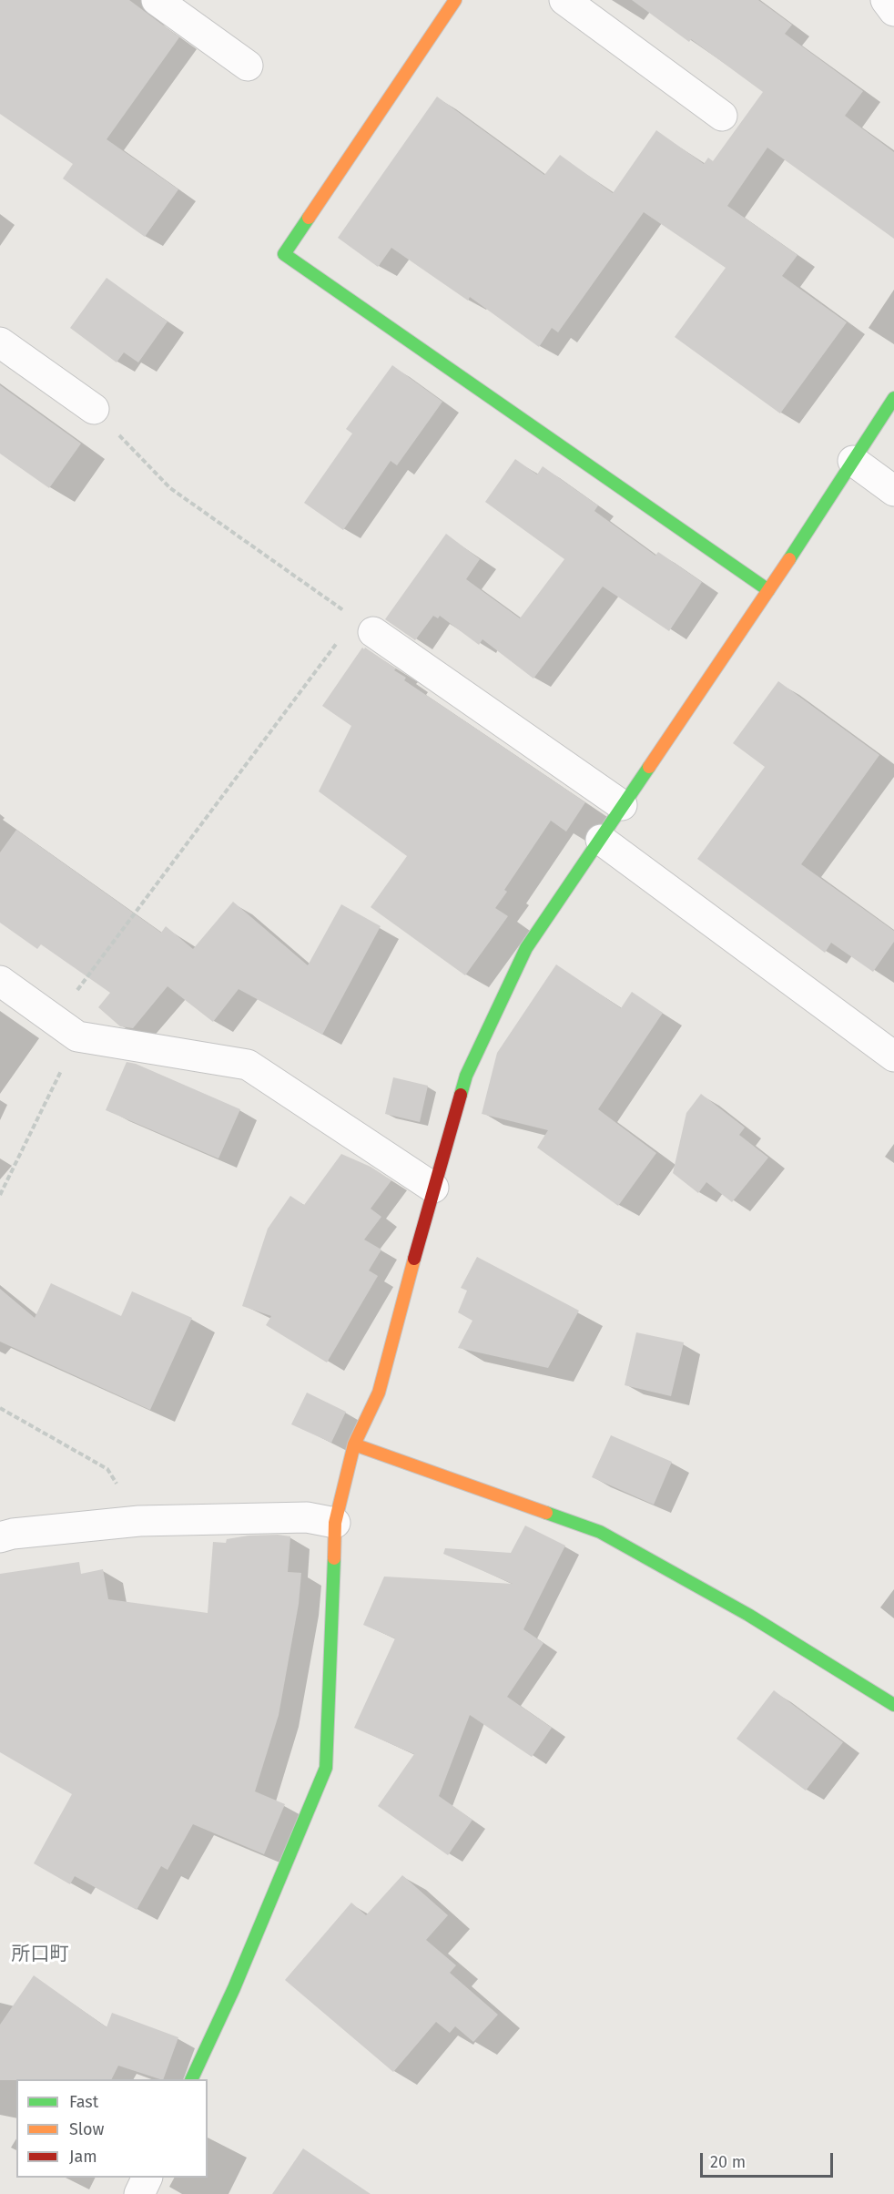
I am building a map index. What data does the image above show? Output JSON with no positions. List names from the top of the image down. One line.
{"districts":["所口町"],"legend":["Fast","Slow","Jam"],"scale_bar":"20 m"}
